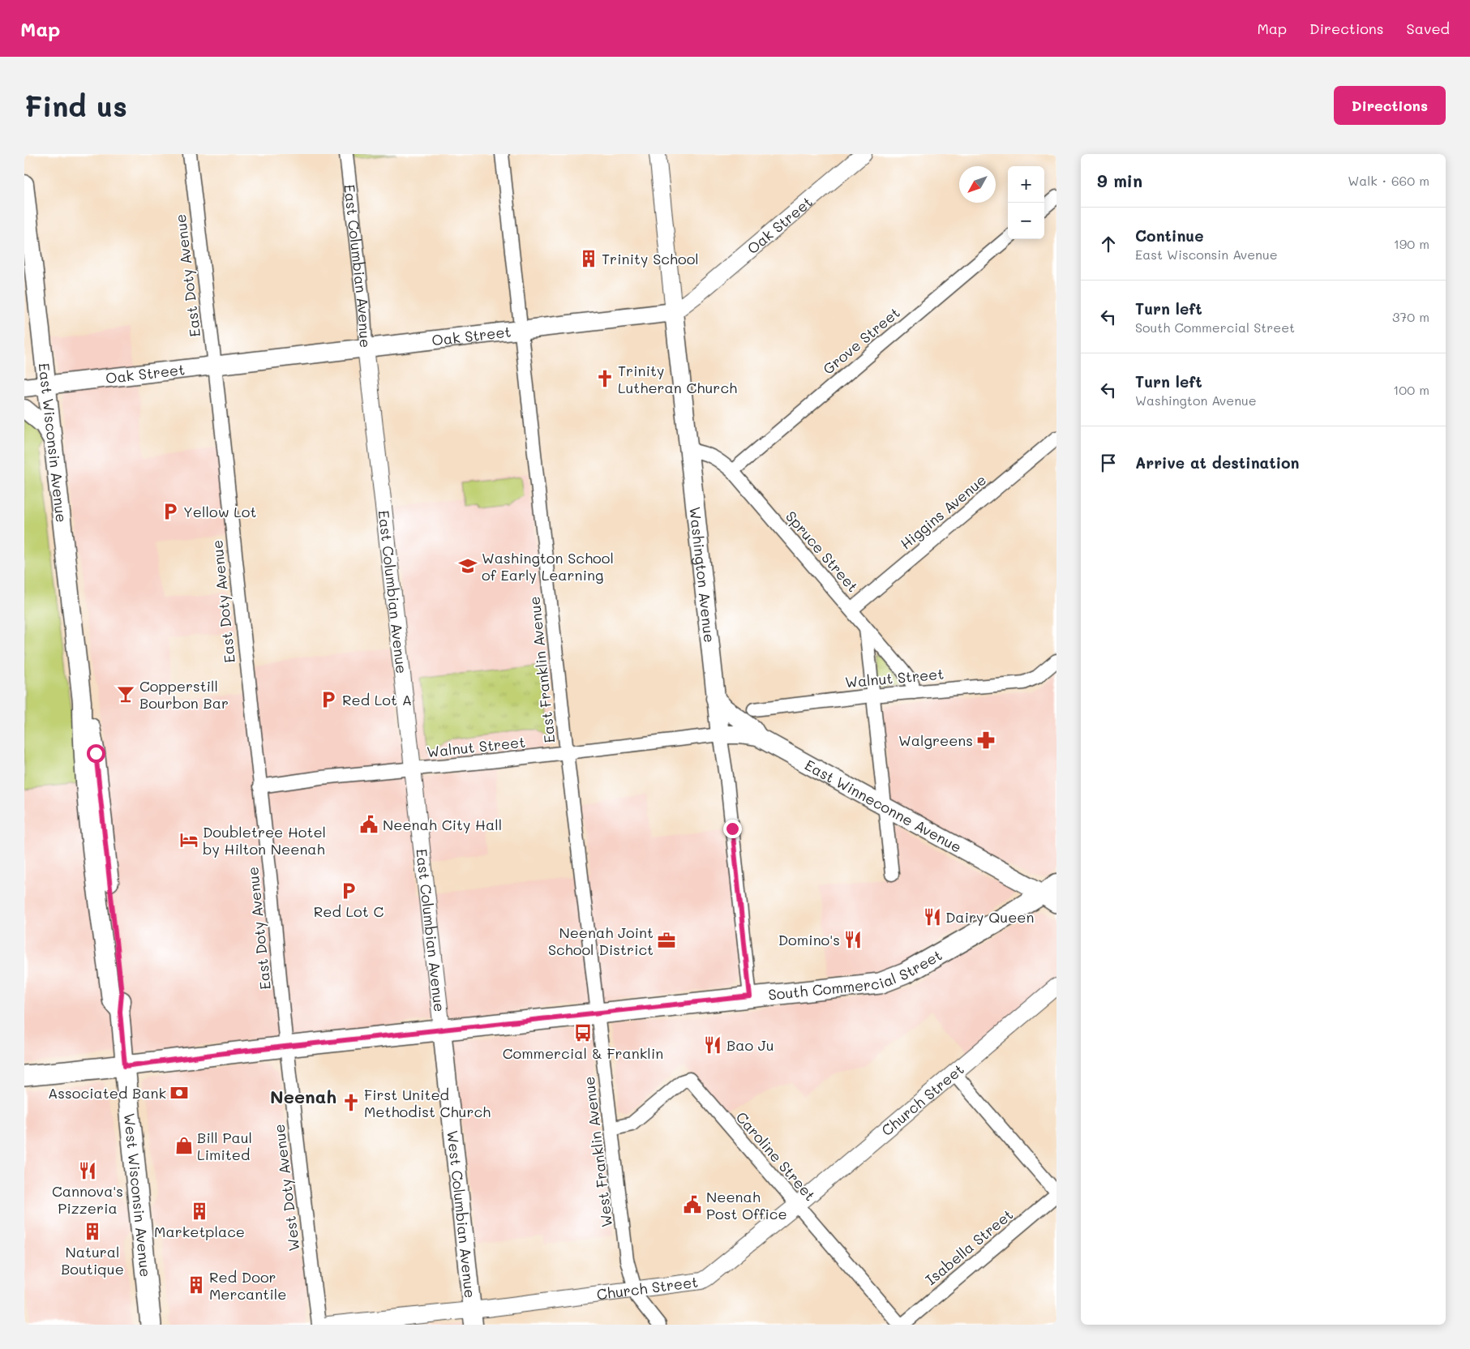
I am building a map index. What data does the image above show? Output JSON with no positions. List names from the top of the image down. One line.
{"streets":{"main road":["Oak Street","East Wisconsin Avenue","Washington Avenue","East Winneconne Avenue","South Commercial Street","West Wisconsin Avenue","West Columbian Avenue"],"street":["East Columbian Avenue","East Doty Avenue","Grove Street","Higgins Avenue","Spruce Street","East Franklin Avenue","Walnut Street","Church Street","West Franklin Avenue","Caroline Street","West Doty Avenue","Isabella Street"]},"crossings":[["Oak Street","East Columbian Avenue"],["Oak Street","East Doty Avenue"],["Oak Street","East Wisconsin Avenue"],["Oak Street","Washington Avenue"],["Oak Street","East Franklin Avenue"],["East Columbian Avenue","Walnut Street"],["East Columbian Avenue","South Commercial Street"],["East Columbian Avenue","West Columbian Avenue"],["East Doty Avenue","Walnut Street"],["East Doty Avenue","South Commercial Street"],["East Doty Avenue","West Doty Avenue"],["Grove Street","Spruce Street"],["East Wisconsin Avenue","South Commercial Street"],["East Wisconsin Avenue","West Wisconsin Avenue"],["Higgins Avenue","Spruce Street"],["Spruce Street","Washington Avenue"],["Spruce Street","Walnut Street"],["Washington Avenue","Walnut Street"],["Washington Avenue","East Winneconne Avenue"],["Washington Avenue","South Commercial Street"],["East Franklin Avenue","Walnut Street"],["East Franklin Avenue","South Commercial Street"],["East Franklin Avenue","West Franklin Avenue"],["Walnut Street","East Winneconne Avenue"],["East Winneconne Avenue","South Commercial Street"],["South Commercial Street","West Franklin Avenue"],["South Commercial Street","West Doty Avenue"],["South Commercial Street","West Wisconsin Avenue"],["South Commercial Street","West Columbian Avenue"],["Church Street","West Franklin Avenue"],["Church Street","Caroline Street"],["Church Street","West Columbian Avenue"],["West Franklin Avenue","Caroline Street"],["Caroline Street","Isabella Street"]],"districts":["Neenah"],"places":{"building":["Trinity School","Marketplace","Natural Boutique","Red Door Mercantile"],"church":["Trinity Lutheran Church","First United Methodist Church"],"parking":["Yellow Lot","Red Lot A","Red Lot C"],"school or university":["Washington School of Early Learning"],"bar":["Copperstill Bourbon Bar"],"pharmacy":["Walgreens"],"public building":["Neenah City Hall","Neenah Post Office"],"hotel":["Doubletree Hotel by Hilton Neenah"],"restaurant":["Dairy Queen","Domino's","Bao Ju","Cannova's Pizzeria"],"office":["Neenah Joint School District"],"bus stop":["Commercial & Franklin"],"bank":["Associated Bank"],"shop":["Bill Paul Limited"]},"north":"bottom left","page":{"header":"Map","nav":["Map","Directions","Saved"],"buttons":"Directions","title":"Find us","heading":["9 min","Walk · 660 m"],"map_buttons":["+","−"],"list":[["Continue","East Wisconsin Avenue","190 m"],["Turn left","South Commercial Street","370 m"],["Turn left","Washington Avenue","100 m"],"Arrive at destination"]}}
